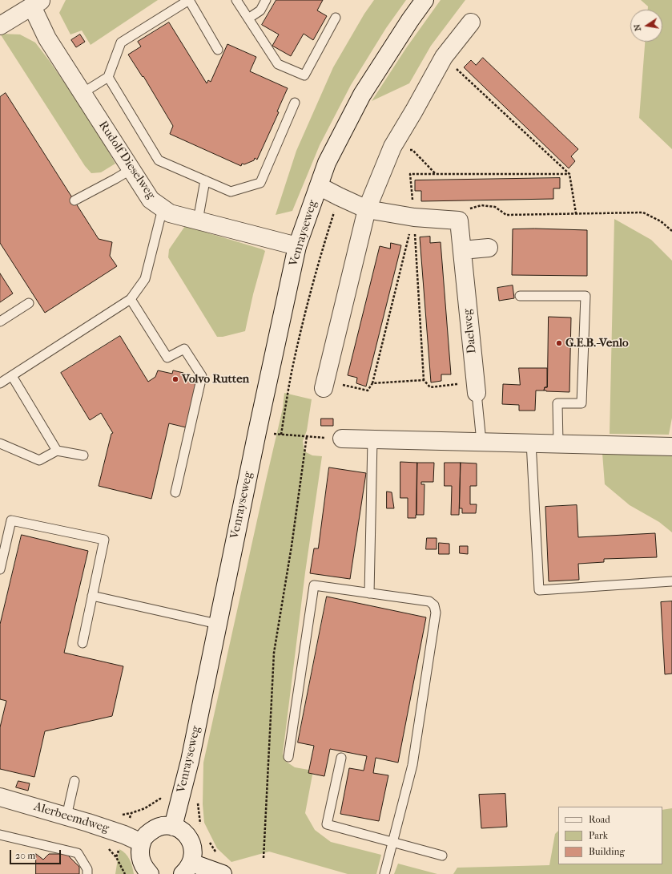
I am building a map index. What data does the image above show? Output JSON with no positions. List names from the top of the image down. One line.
{"streets":{"street":["Rudolf Dieselweg","Venrayseweg","Daelweg","Alerbeemdweg"]},"crossings":[["Rudolf Dieselweg","Venrayseweg"],["Venrayseweg","Daelweg"]],"places":["G.E.B.-Venlo","Volvo Rutten"],"legend":["Road","Park","Building"],"scale_bar":"20 m","north":"left"}
